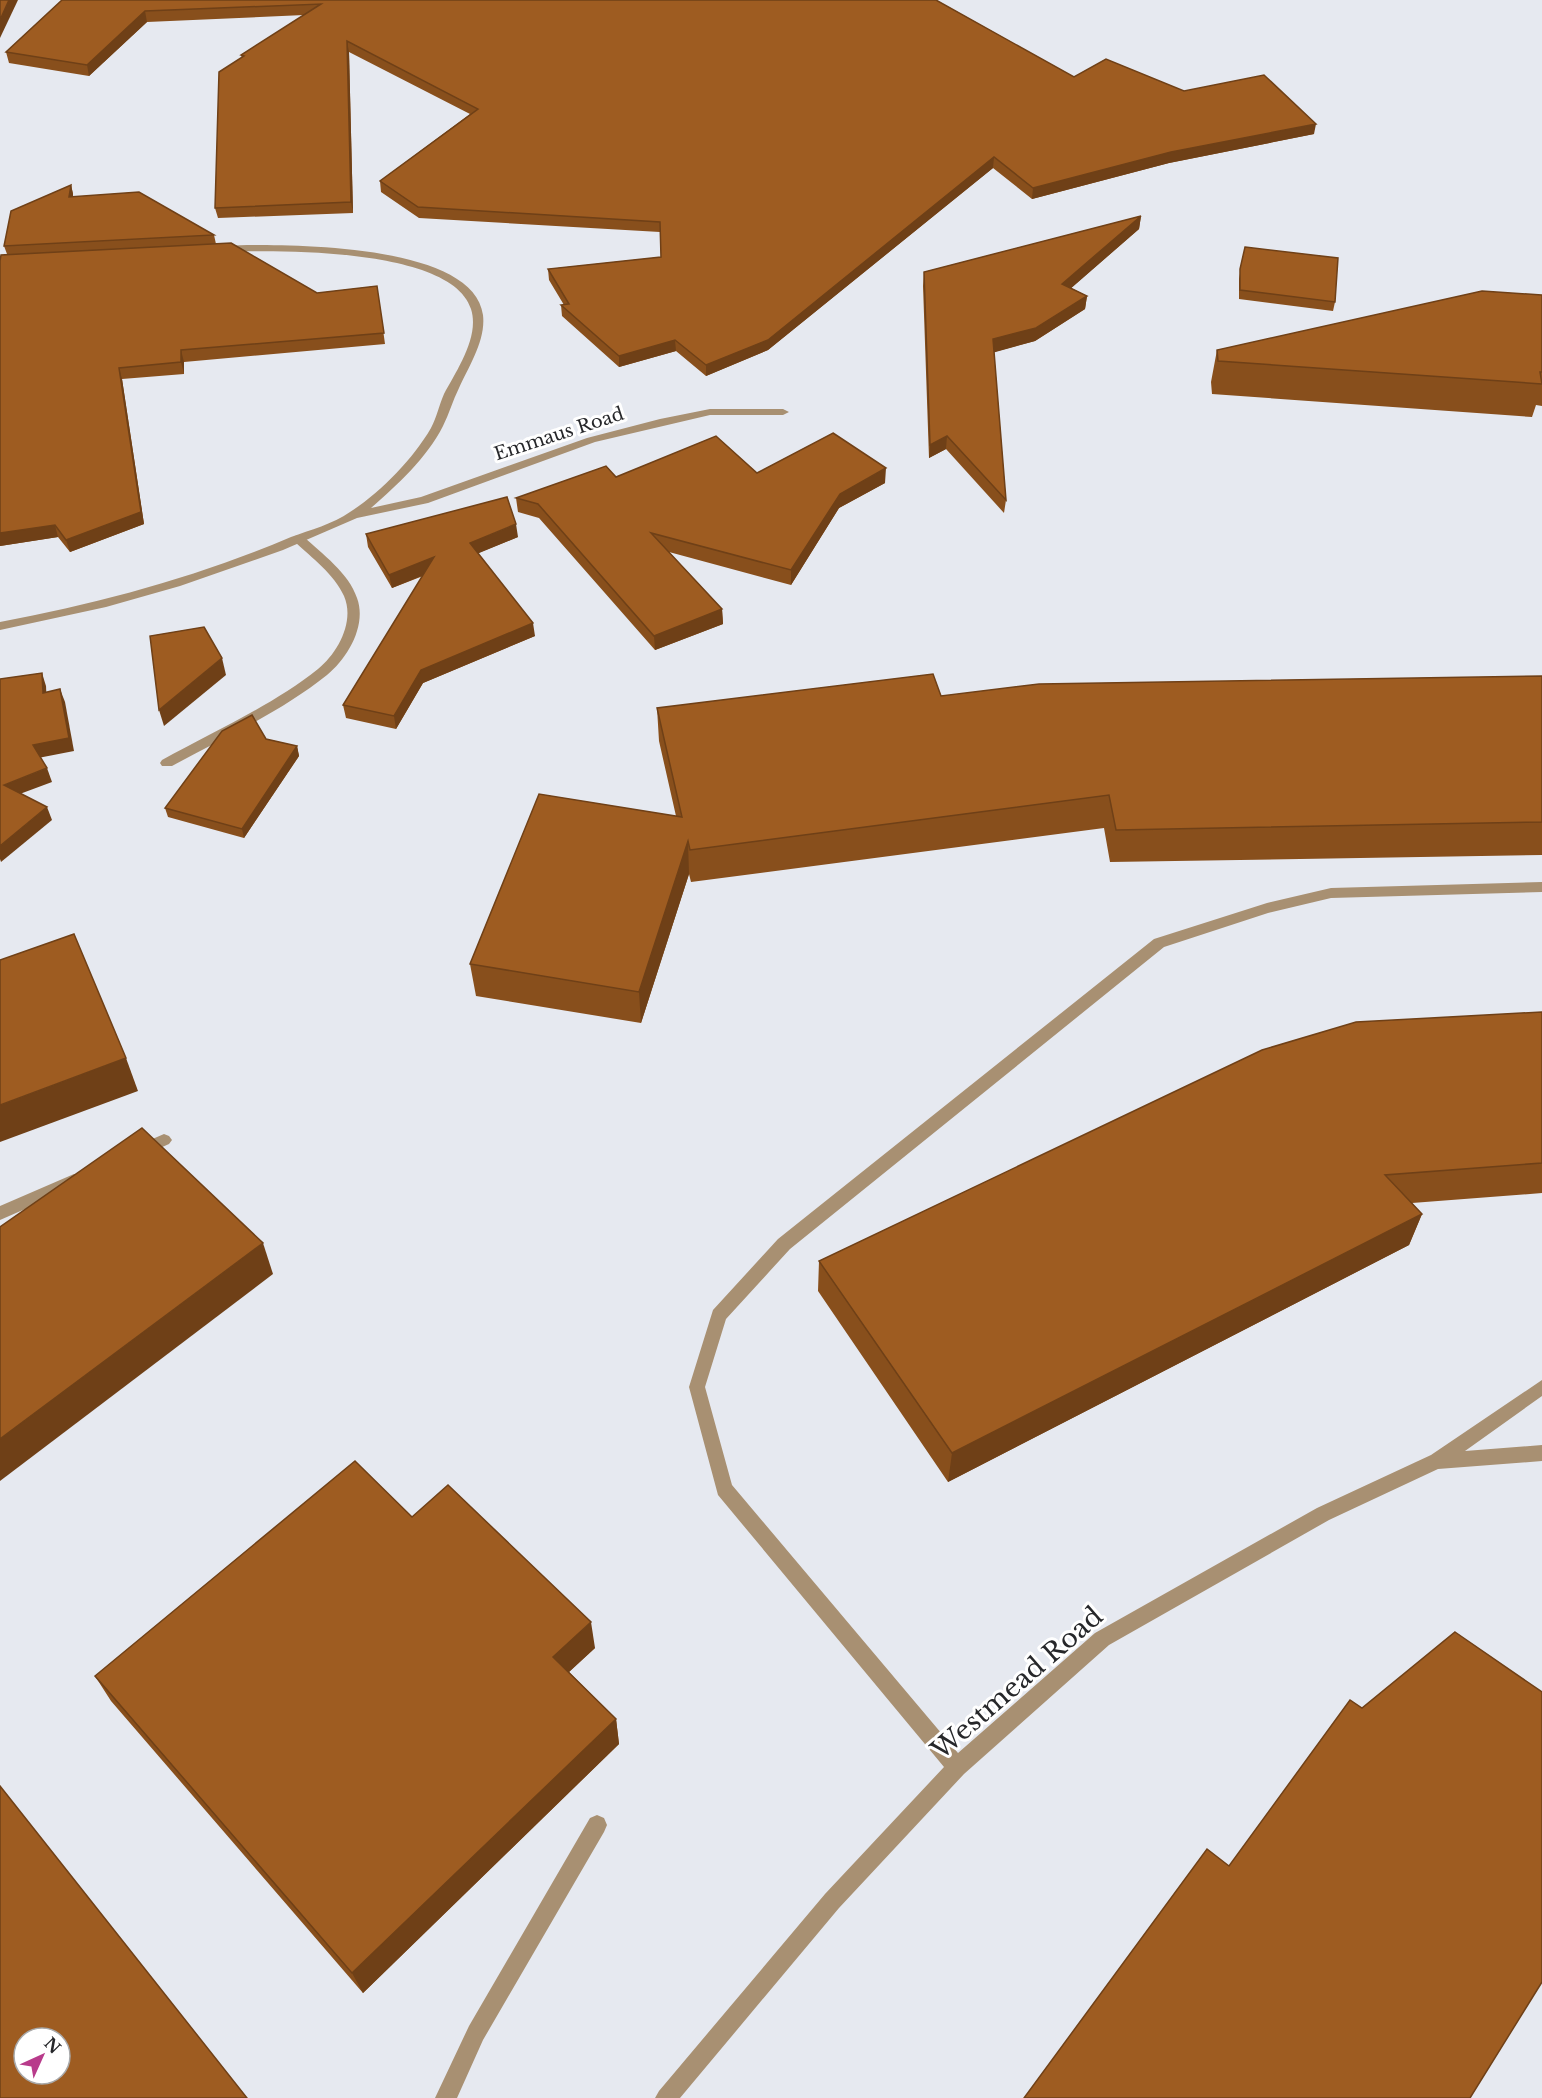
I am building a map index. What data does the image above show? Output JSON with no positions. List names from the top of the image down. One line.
{"streets":{"street":["Emmaus Road","Westmead Road"]},"north":"top right"}
